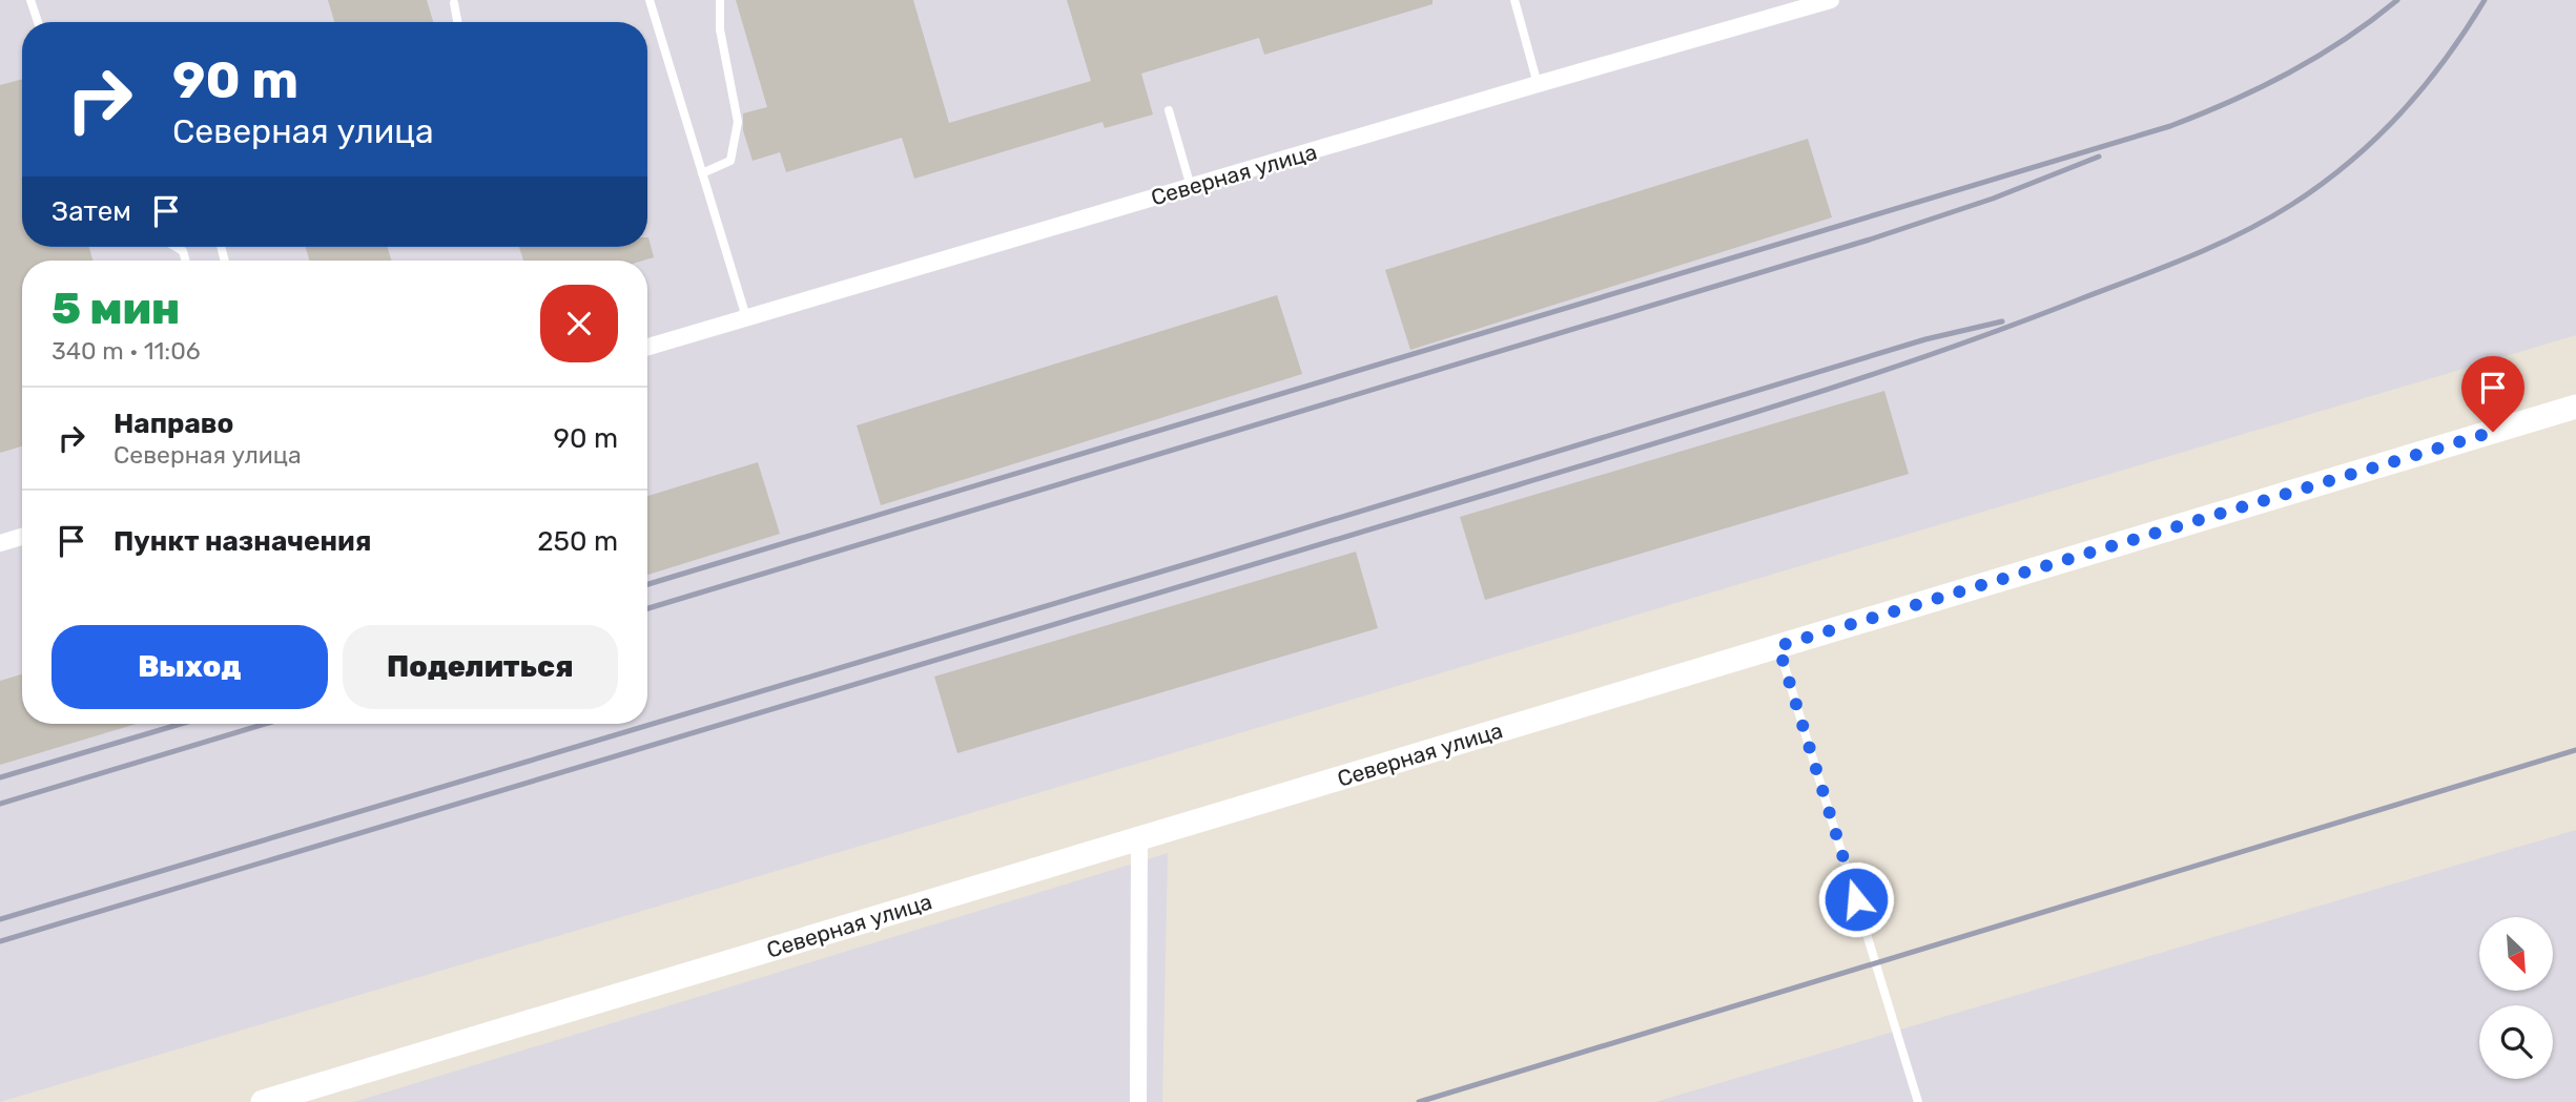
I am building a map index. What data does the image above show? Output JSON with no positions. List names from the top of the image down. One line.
{"streets":{"main road":["Северная улица"]},"north":"bottom right","page":{"turn":["90 m","Северная улица"],"then":"Затем","heading":["5 мин","340 m · 11:06"],"list":[{"name":"Направо","note":"Северная улица","value":"90 m"},{"name":"Пункт назначения","value":"250 m"}],"buttons":["Выход","Поделиться"]}}
